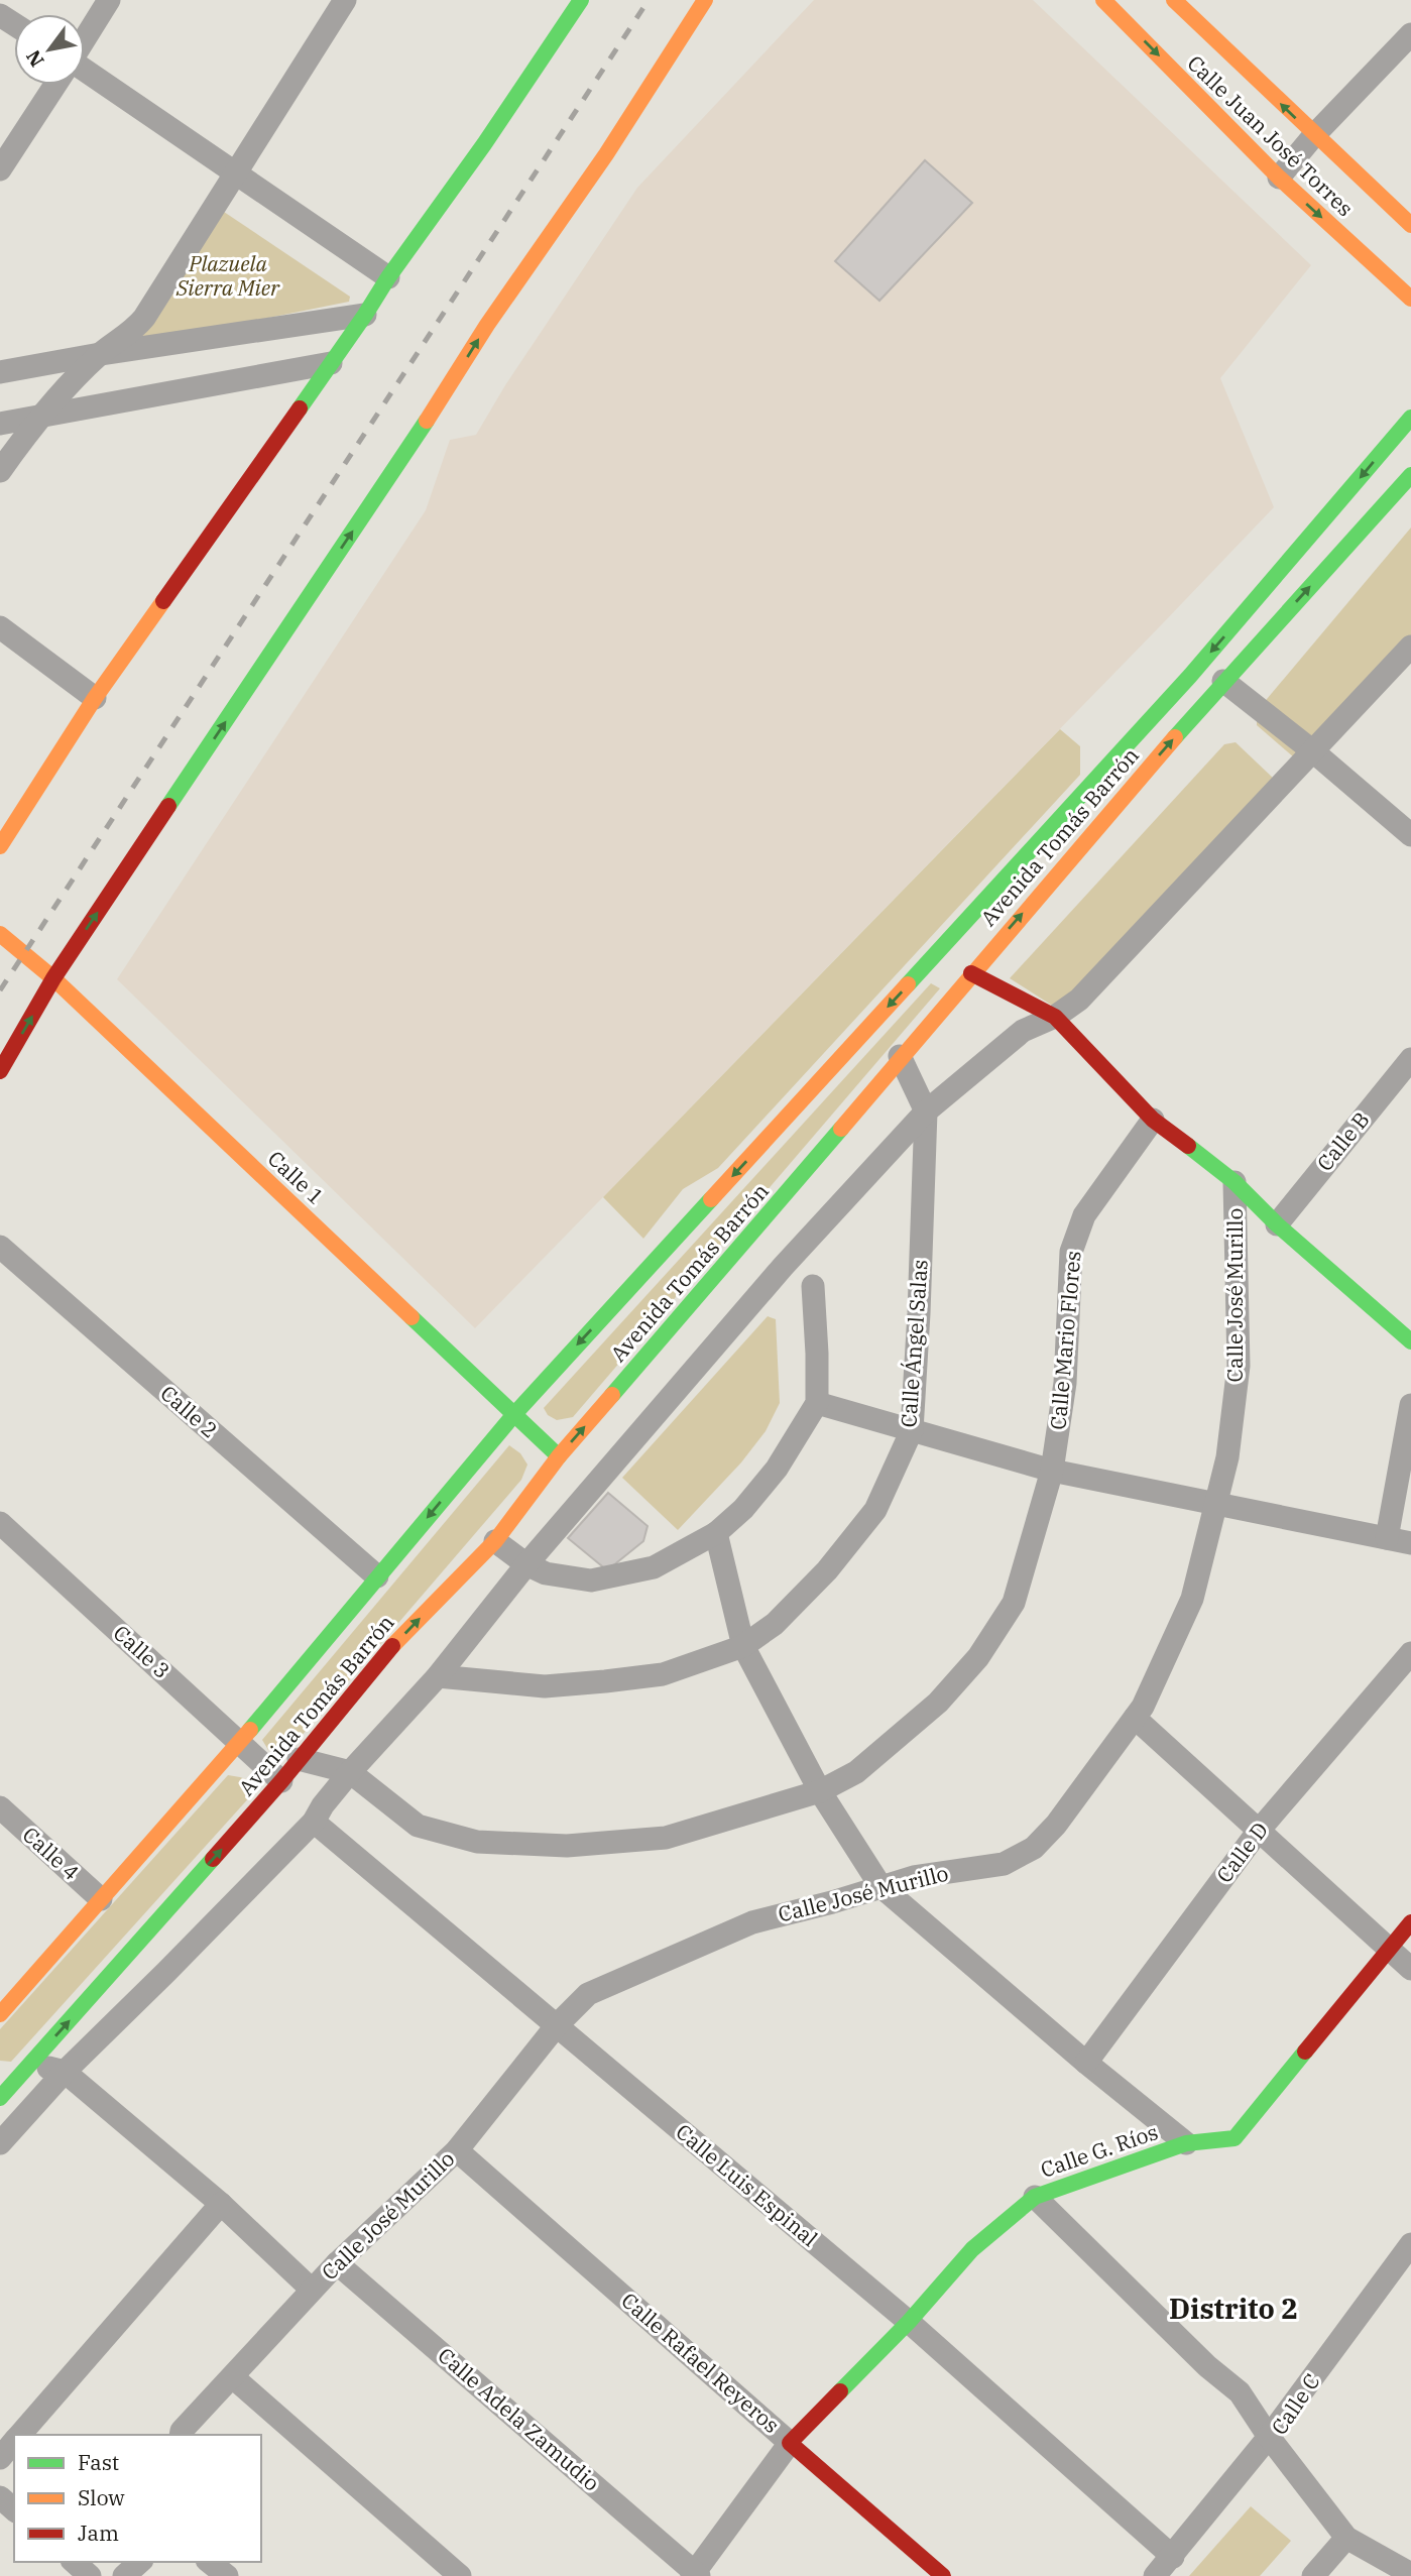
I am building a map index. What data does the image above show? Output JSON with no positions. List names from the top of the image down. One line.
{"streets":{"main road":["Calle Juan José Torres","Avenida Tomás Barrón","Calle 1","Calle G. Ríos","Calle Rafael Reyeros"],"street":["Calle B","Calle José Murillo","Calle Mario Flores","Calle Ángel Salas","Calle 2","Calle 3","Calle D","Calle 4","Calle Luis Espinal","Calle C","Calle Adela Zamudio"]},"crossings":[["Avenida Tomás Barrón","Calle 1"],["Avenida Tomás Barrón","Calle Mario Flores"],["Avenida Tomás Barrón","Calle Ángel Salas"],["Avenida Tomás Barrón","Calle 2"],["Avenida Tomás Barrón","Calle 3"],["Avenida Tomás Barrón","Calle 4"],["Calle José Murillo","Calle Luis Espinal"],["Calle José Murillo","Calle Rafael Reyeros"],["Calle José Murillo","Calle Adela Zamudio"],["Calle G. Ríos","Calle Luis Espinal"]],"districts":["Distrito 2"],"parks":["Plazuela Sierra Mier"],"legend":["Fast","Slow","Jam"],"north":"bottom left"}
